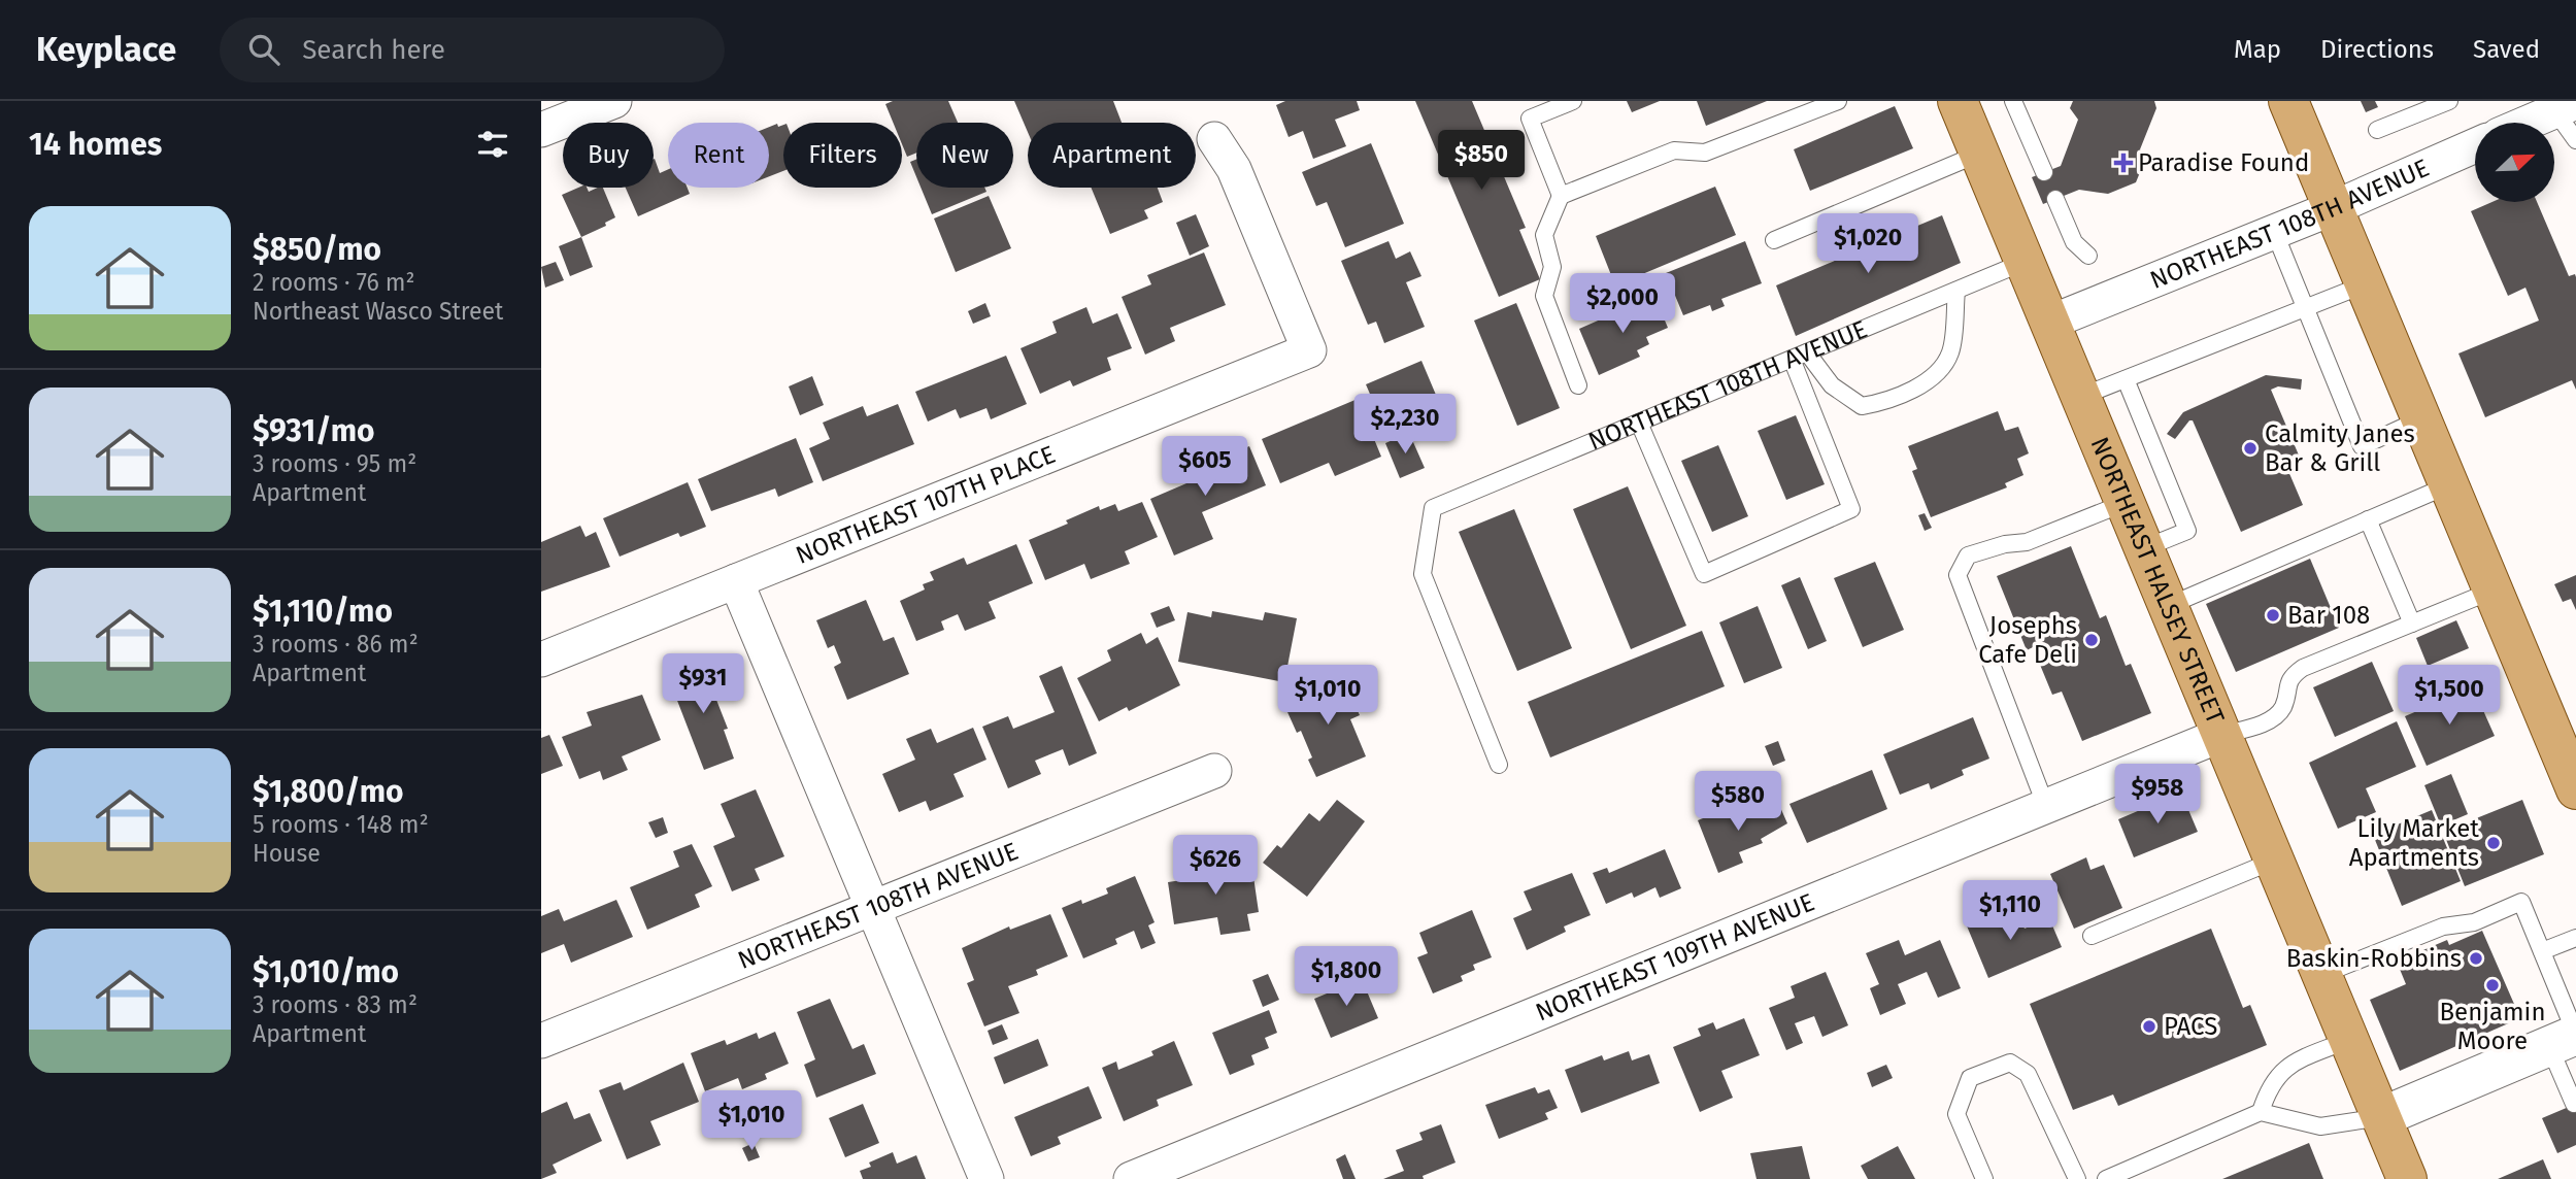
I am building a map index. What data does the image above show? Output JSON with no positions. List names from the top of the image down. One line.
{"streets":{"main road":["NORTHEAST HALSEY STREET"],"street":["NORTHEAST 108TH AVENUE","NORTHEAST 107TH PLACE","NORTHEAST 109TH AVENUE"]},"crossings":[["NORTHEAST 108TH AVENUE","NORTHEAST HALSEY STREET"],["NORTHEAST HALSEY STREET","NORTHEAST 109TH AVENUE"]],"places":{"health":["Paradise Found"],"other":["Calmity Janes Bar & Grill","Bar 108","Josephs Cafe Deli","Lily Market Apartments","Baskin-Robbins","Benjamin Moore","PACS"]},"north":"top right","page":{"header":"Keyplace","search":"Search here","nav":["Map","Directions","Saved"],"heading":"14 homes","chip":["Buy","Rent","Filters","New","Apartment"],"price":["$850","$1,020","$2,000","$2,230","$605","$931","$1,010","$1,500","$958","$580","$626","$1,110","$1,800","$1,010"],"list":[{"name":"$850/mo","note":"2 rooms · 76 m² · Northeast Wasco Street"},{"name":"$931/mo","note":"3 rooms · 95 m² · Apartment"},{"name":"$1,110/mo","note":"3 rooms · 86 m² · Apartment"},{"name":"$1,800/mo","note":"5 rooms · 148 m² · House"},{"name":"$1,010/mo","note":"3 rooms · 83 m² · Apartment"}]}}
